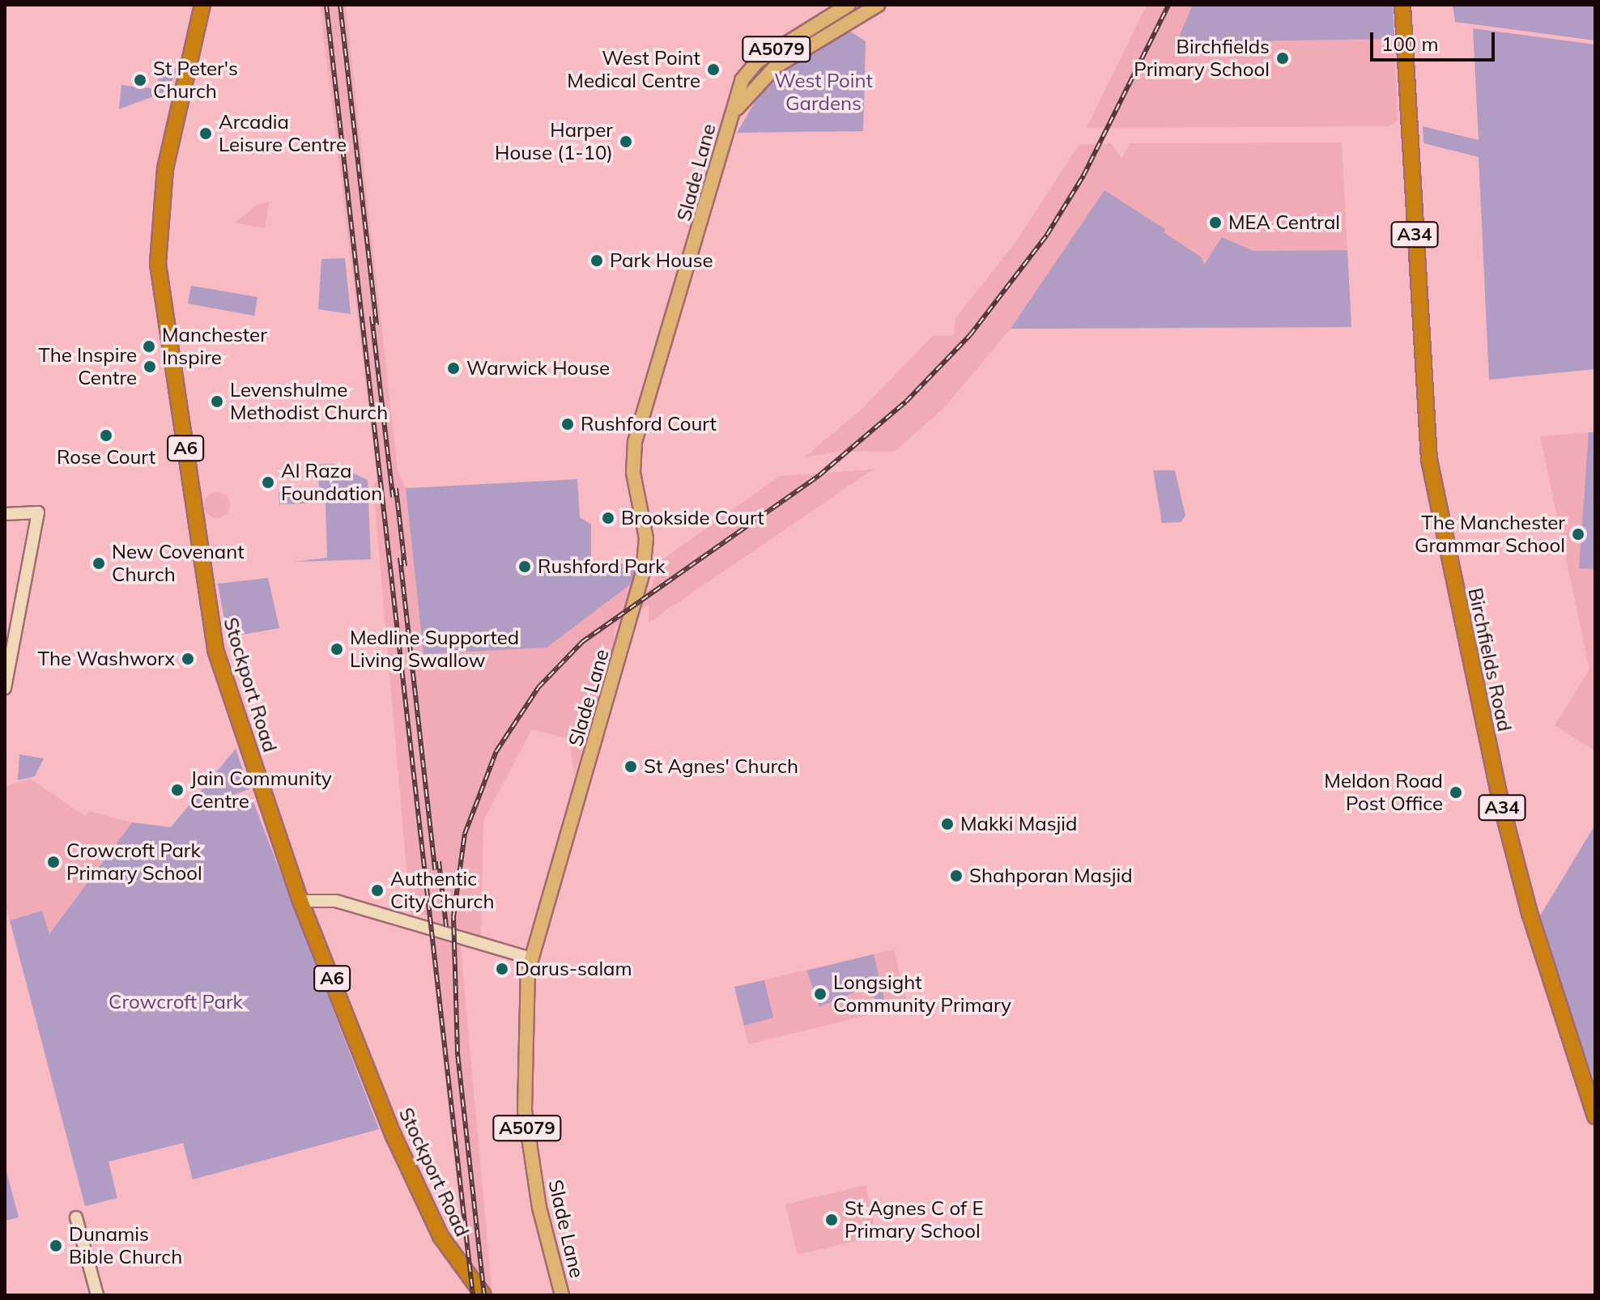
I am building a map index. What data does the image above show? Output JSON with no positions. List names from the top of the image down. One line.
{"streets":{"highway":["A34","A6","Birchfields Road","Stockport Road"],"main road":["A5079","Slade Lane"]},"crossings":[["A5079","Slade Lane"]],"parks":["West Point Gardens","Crowcroft Park"],"places":["Birchfields Primary School","West Point Medical Centre","St Peter's Church","Arcadia Leisure Centre","Harper House (1-10)","MEA Central","Park House","Manchester Inspire","The Inspire Centre","Warwick House","Levenshulme Methodist Church","Rushford Court","Rose Court","Al Raza Foundation","Brookside Court","The Manchester Grammar School","New Covenant Church","Rushford Park","Medline Supported Living Swallow","The Washworx","St Agnes' Church","Jain Community Centre","Meldon Road Post Office","Makki Masjid","Crowcroft Park Primary School","Shahporan Masjid","Authentic City Church","Darus-salam","Longsight Community Primary","St Agnes C of E Primary School","Dunamis Bible Church"],"scale_bar":"100 m"}
